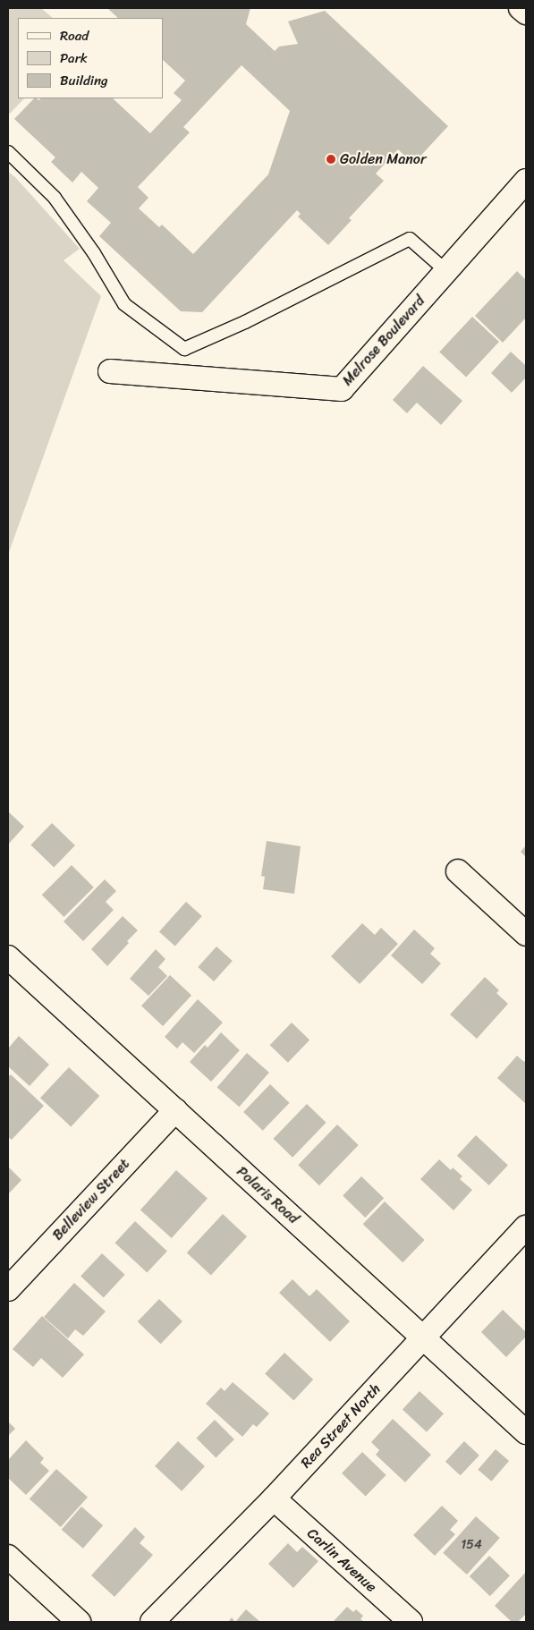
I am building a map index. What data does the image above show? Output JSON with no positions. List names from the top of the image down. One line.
{"streets":{"street":["Melrose Boulevard","Polaris Road","Belleview Street","Rea Street North","Carlin Avenue"]},"crossings":[["Polaris Road","Belleview Street"],["Polaris Road","Rea Street North"],["Rea Street North","Carlin Avenue"]],"places":["Golden Manor"],"house_numbers":["154"],"legend":["Road","Park","Building"]}
